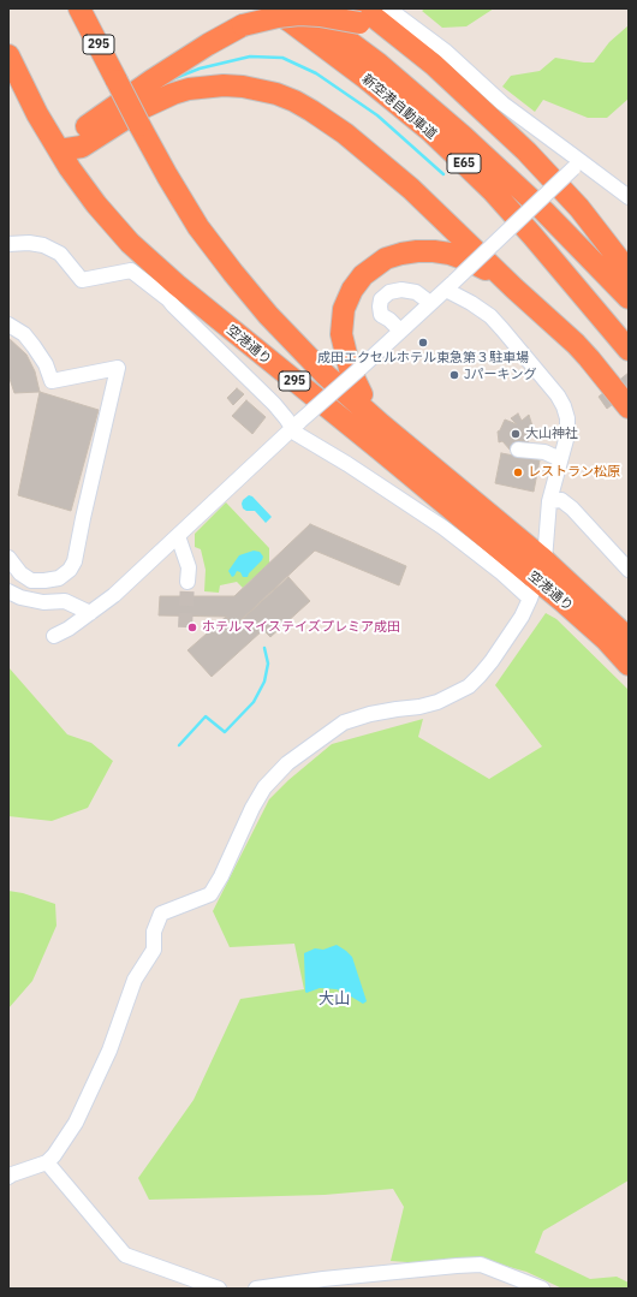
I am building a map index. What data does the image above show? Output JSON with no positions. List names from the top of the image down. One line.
{"streets":{"highway":["295","新空港自動車道","E65","空港通り"]},"districts":["大山"],"places":["成田エクセルホテル東急第３駐車場","Jパーキング","大山神社","レストラン松原","ホテルマイステイズプレミア成田"]}
